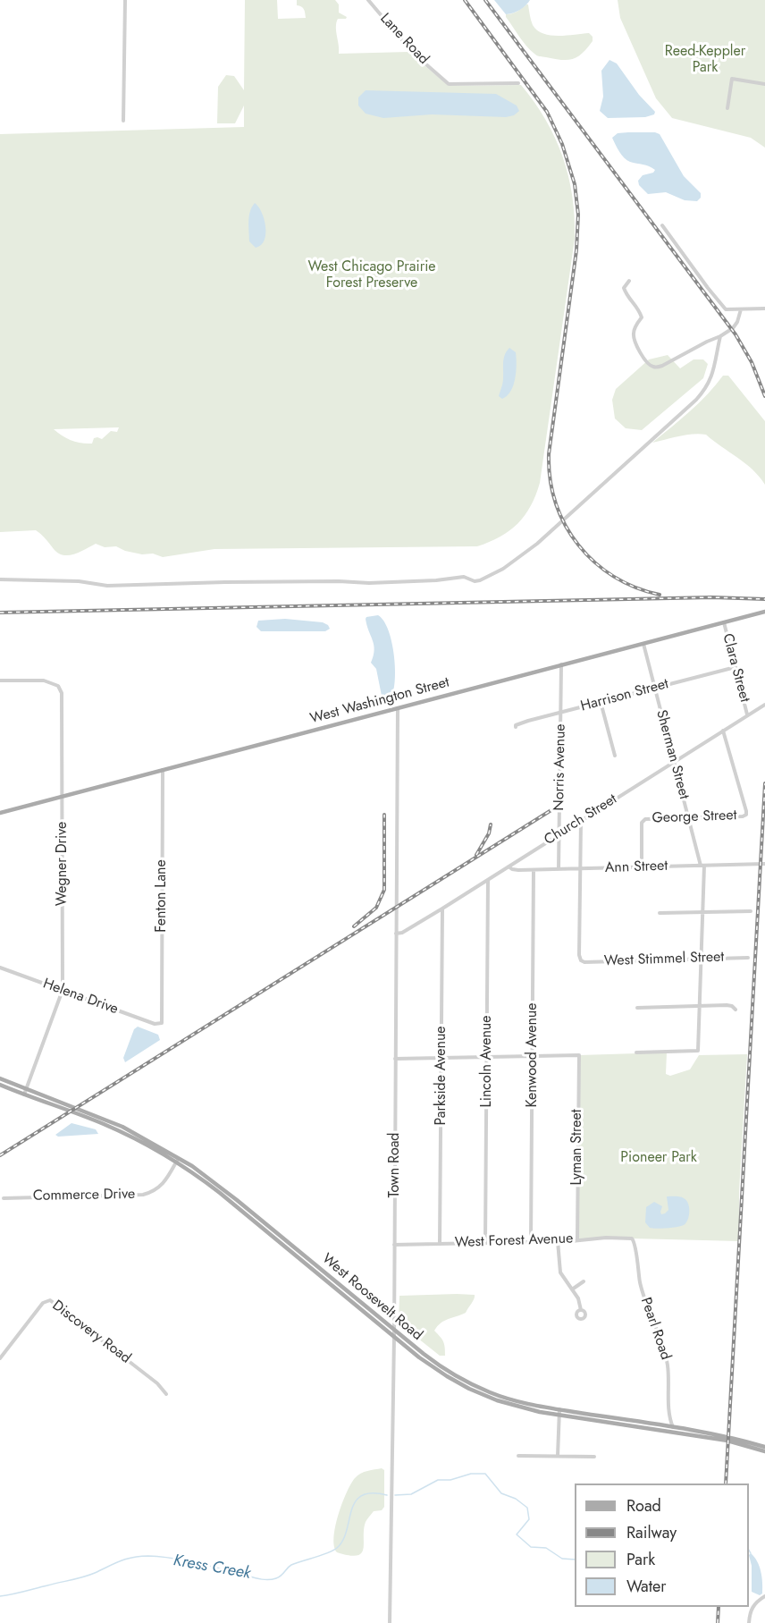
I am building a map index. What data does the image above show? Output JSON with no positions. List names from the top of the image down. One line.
{"streets":{"main road":["West Washington Street","West Roosevelt Road"],"street":["Lane Road","Clara Street","Harrison Street","Sherman Street","Norris Avenue","George Street","Church Street","Wegner Drive","Ann Street","Fenton Lane","West Stimmel Street","Helena Drive","Kenwood Avenue","Lincoln Avenue","Parkside Avenue","Lyman Street","Town Road","Commerce Drive","West Forest Avenue","Pearl Road","Discovery Road"]},"crossings":[["Clara Street","Harrison Street"],["Clara Street","West Washington Street"],["Clara Street","Church Street"],["Harrison Street","Sherman Street"],["Harrison Street","Norris Avenue"],["West Washington Street","Sherman Street"],["West Washington Street","Norris Avenue"],["West Washington Street","Wegner Drive"],["West Washington Street","Fenton Lane"],["West Washington Street","Town Road"],["Sherman Street","George Street"],["Sherman Street","Church Street"],["Sherman Street","Ann Street"],["Sherman Street","West Stimmel Street"],["Norris Avenue","Church Street"],["Norris Avenue","Ann Street"],["George Street","Church Street"],["George Street","Ann Street"],["Church Street","Ann Street"],["Church Street","Lincoln Avenue"],["Church Street","Parkside Avenue"],["Church Street","Town Road"],["Wegner Drive","Helena Drive"],["Wegner Drive","West Roosevelt Road"],["Ann Street","West Stimmel Street"],["Ann Street","Kenwood Avenue"],["Fenton Lane","Helena Drive"],["Kenwood Avenue","Lyman Street"],["Kenwood Avenue","West Forest Avenue"],["Lincoln Avenue","West Forest Avenue"],["Parkside Avenue","West Forest Avenue"],["Lyman Street","West Forest Avenue"],["Town Road","West Forest Avenue"],["Town Road","West Roosevelt Road"],["Commerce Drive","West Roosevelt Road"],["West Forest Avenue","Pearl Road"],["West Roosevelt Road","Pearl Road"]],"water":["Kress Creek"],"parks":["Reed-Keppler Park","West Chicago Prairie Forest Preserve","Pioneer Park"],"legend":["Road","Railway","Park","Water"]}
